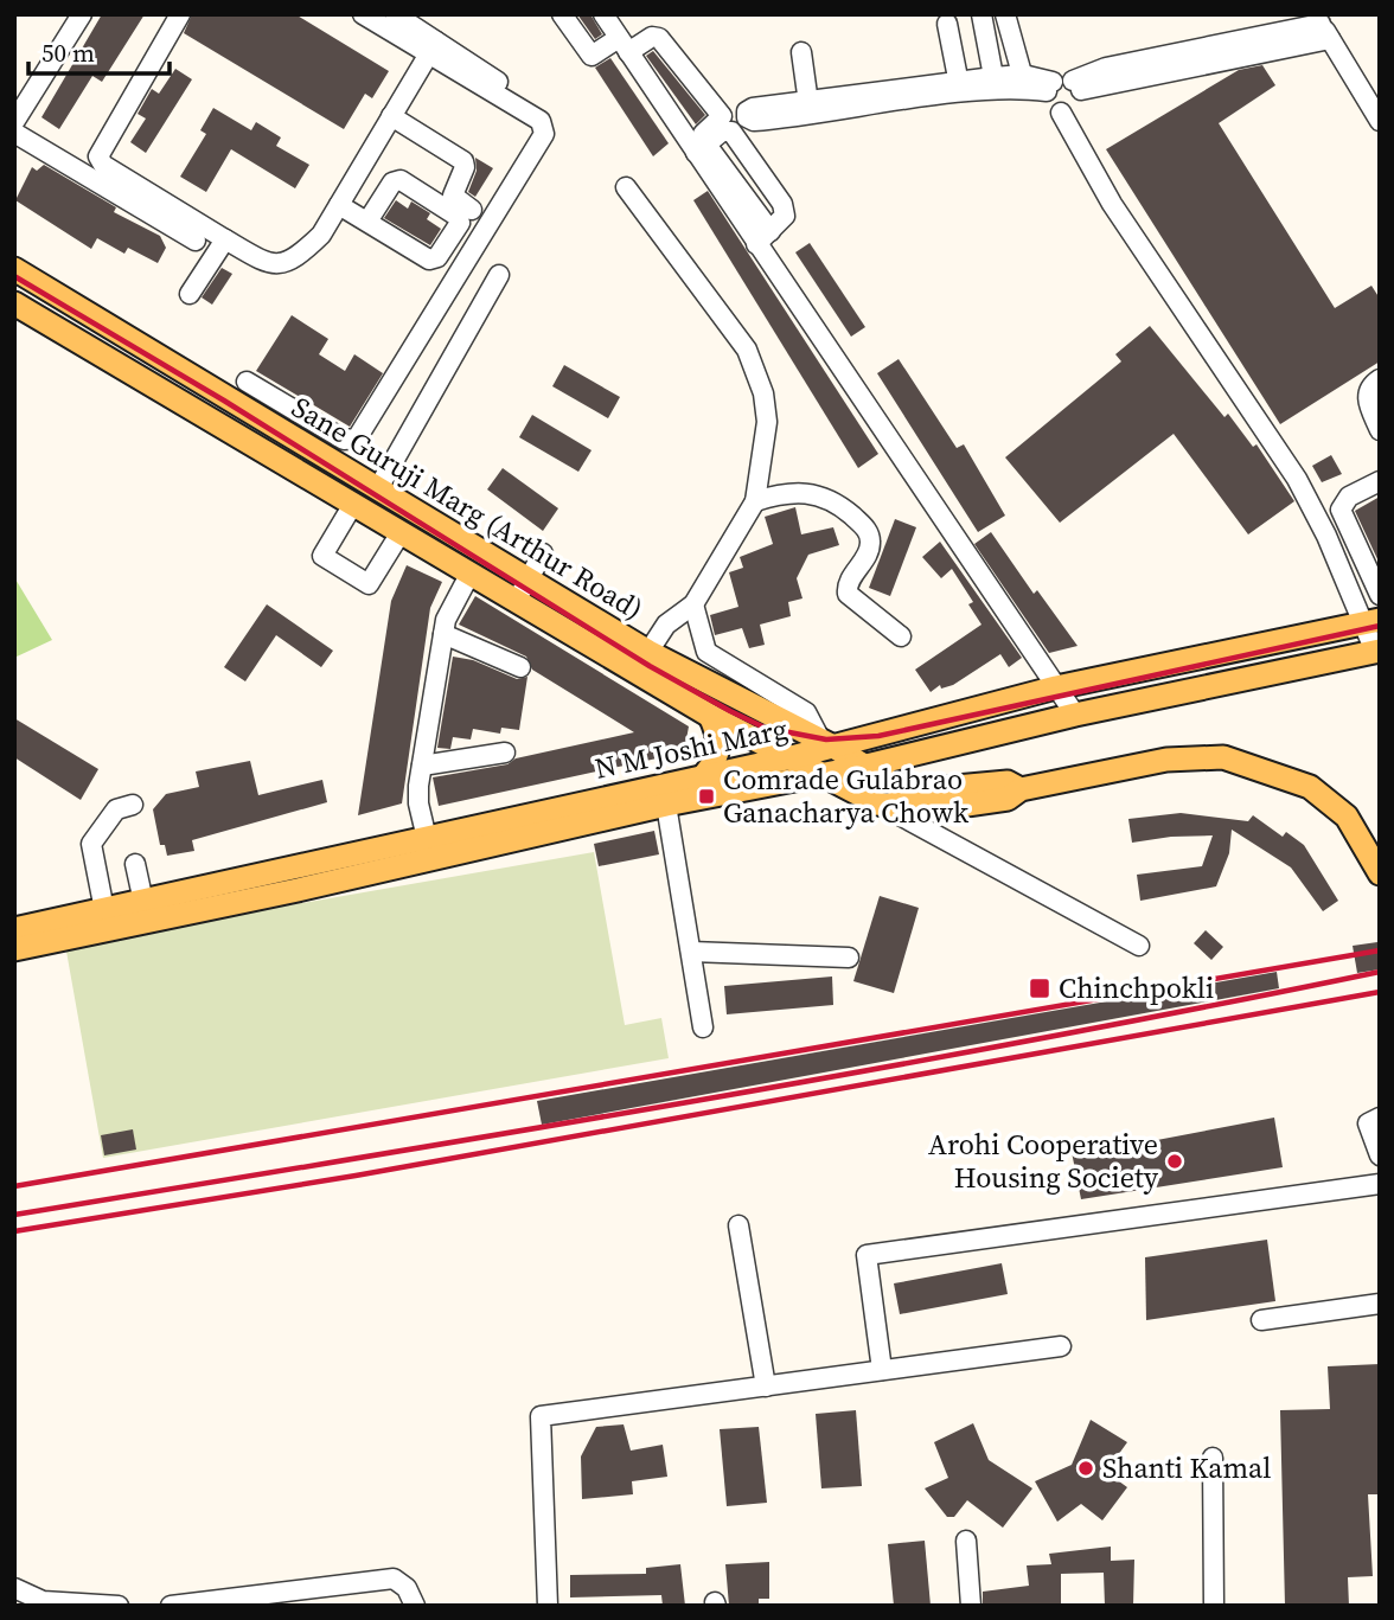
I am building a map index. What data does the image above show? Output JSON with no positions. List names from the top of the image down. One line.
{"streets":{"main road":["Sane Guruji Marg (Arthur Road)","N M Joshi Marg"]},"crossings":[["Sane Guruji Marg (Arthur Road)","N M Joshi Marg"]],"places":{"transit":["Comrade Gulabrao Ganacharya Chowk","Chinchpokli"],"other":["Arohi Cooperative Housing Society","Shanti Kamal"]},"scale_bar":"50 m"}
